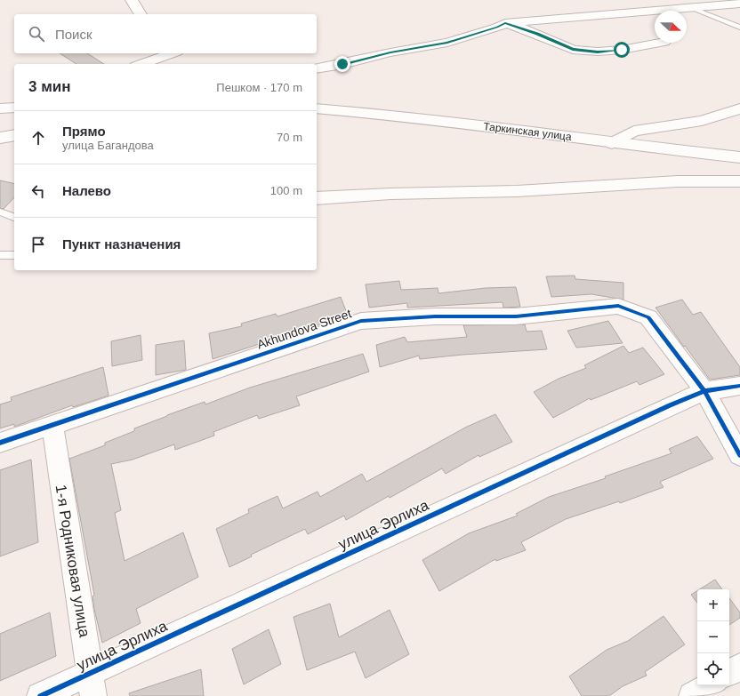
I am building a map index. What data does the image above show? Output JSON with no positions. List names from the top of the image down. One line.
{"streets":{"street":["Таркинская улица","Akhundova Street","улица Эрлиха","1-я Родниковая улица"]},"crossings":[["Akhundova Street","улица Эрлиха"],["Akhundova Street","1-я Родниковая улица"],["улица Эрлиха","1-я Родниковая улица"]],"north":"right","page":{"search":"Поиск","heading":["3 мин","Пешком · 170 m"],"list":[["Прямо","улица Багандова","70 m"],["Налево","100 m"],"Пункт назначения"],"map_buttons":["+","−"]}}
